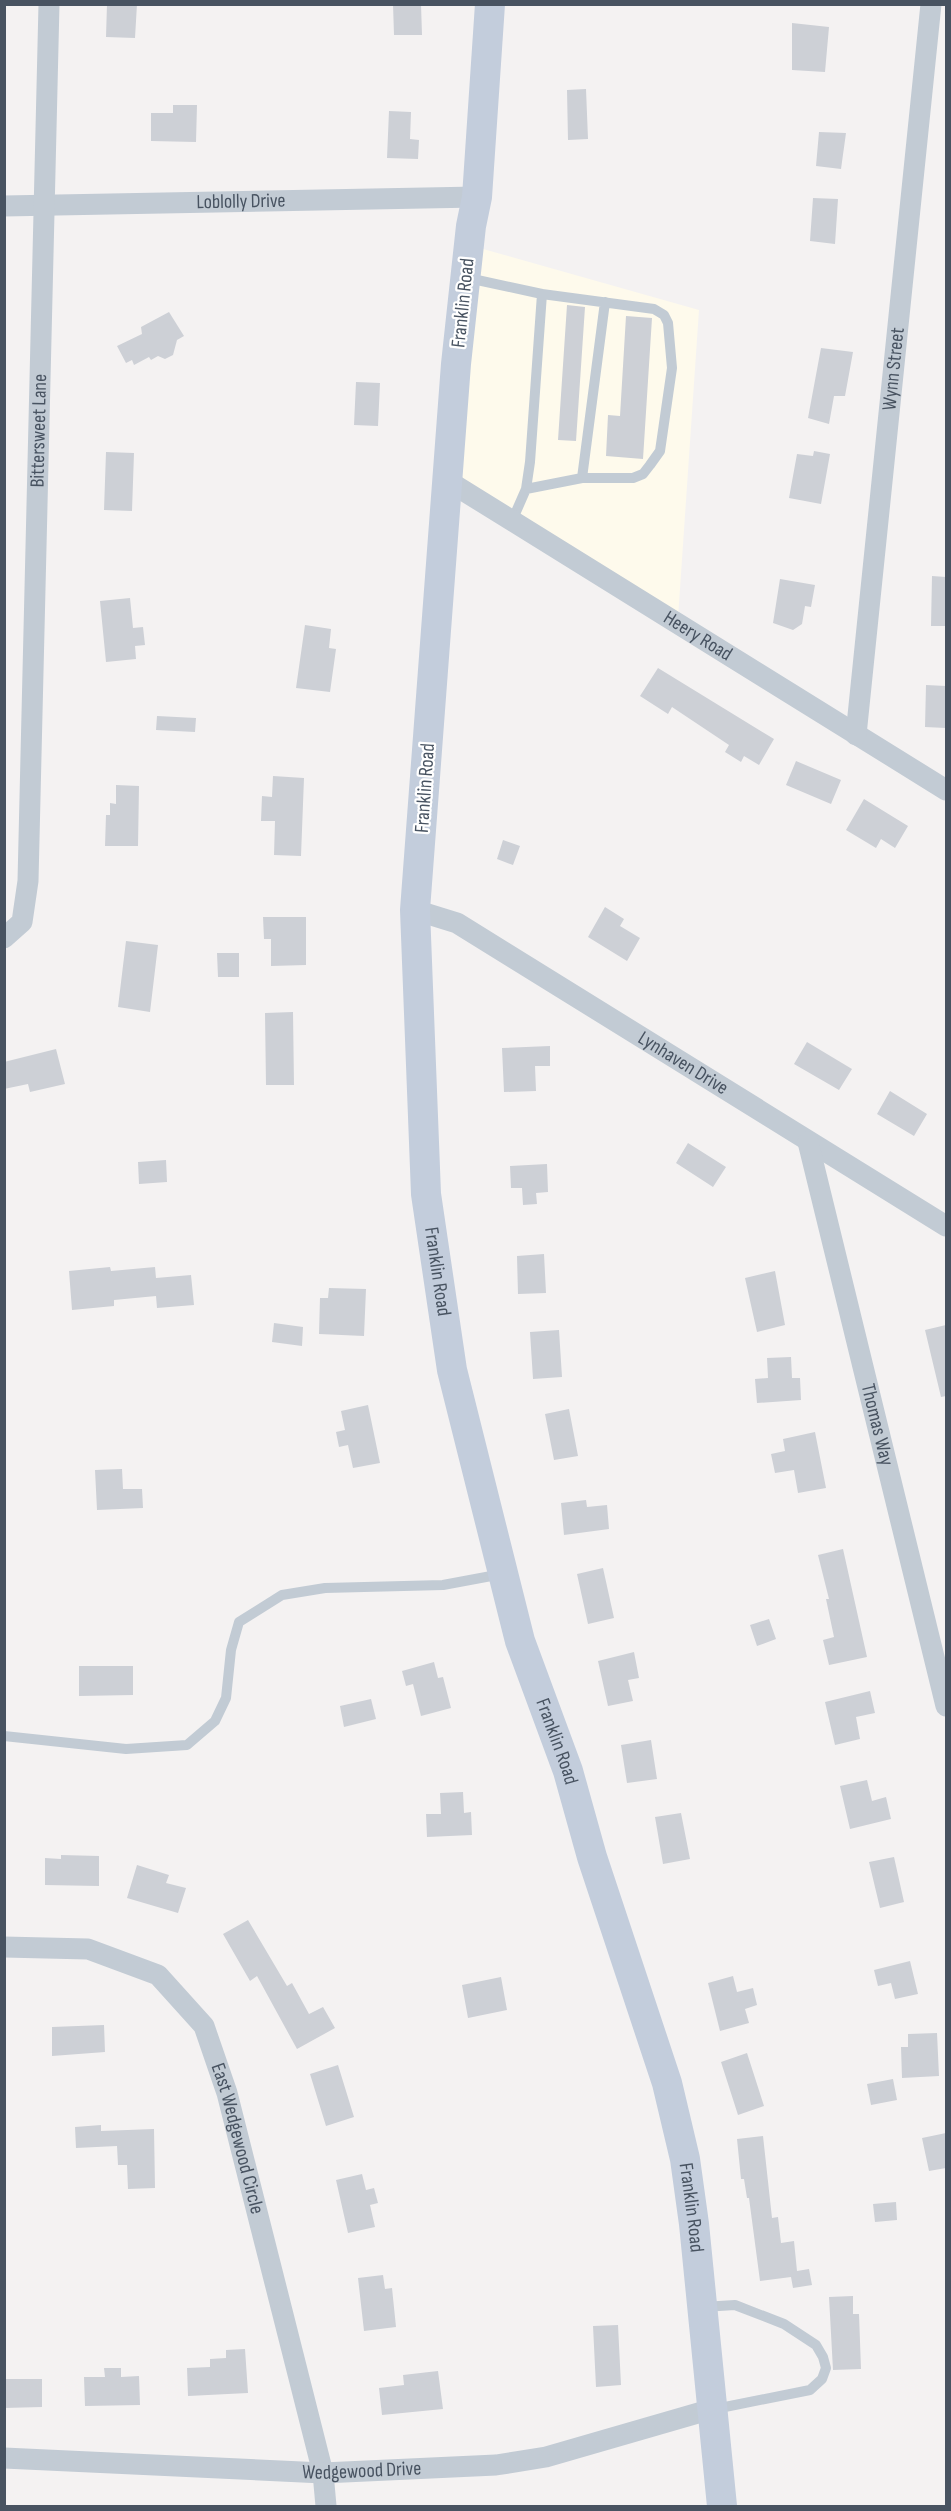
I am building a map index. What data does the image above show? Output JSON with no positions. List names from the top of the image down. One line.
{"streets":{"main road":["Franklin Road"],"street":["Loblolly Drive","Wynn Street","Bittersweet Lane","Heery Road","Lynhaven Drive","Thomas Way","East Wedgewood Circle","Wedgewood Drive"]},"crossings":[["Loblolly Drive","Franklin Road"],["Loblolly Drive","Bittersweet Lane"],["Franklin Road","Heery Road"],["Franklin Road","Lynhaven Drive"],["Franklin Road","Wedgewood Drive"],["Wynn Street","Heery Road"],["Lynhaven Drive","Thomas Way"],["East Wedgewood Circle","Wedgewood Drive"]]}
